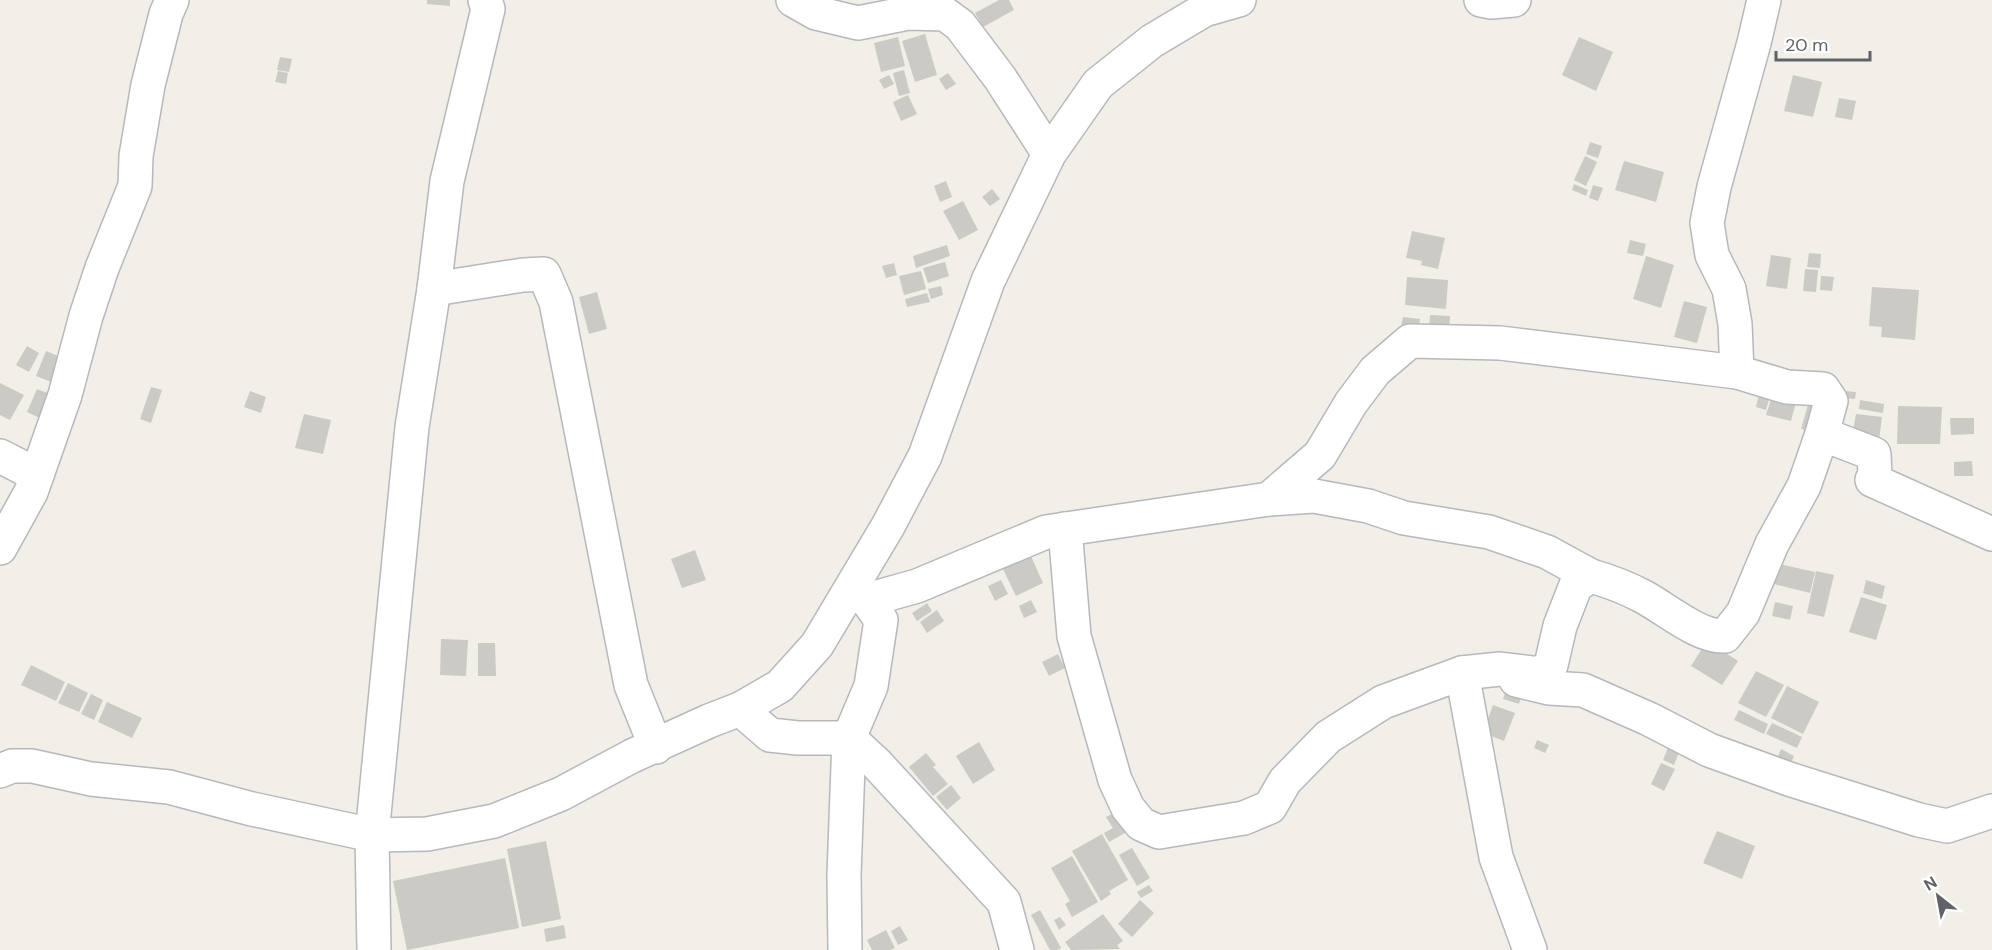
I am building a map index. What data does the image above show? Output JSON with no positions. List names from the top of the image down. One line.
{"scale_bar":"20 m","north":"top left"}
